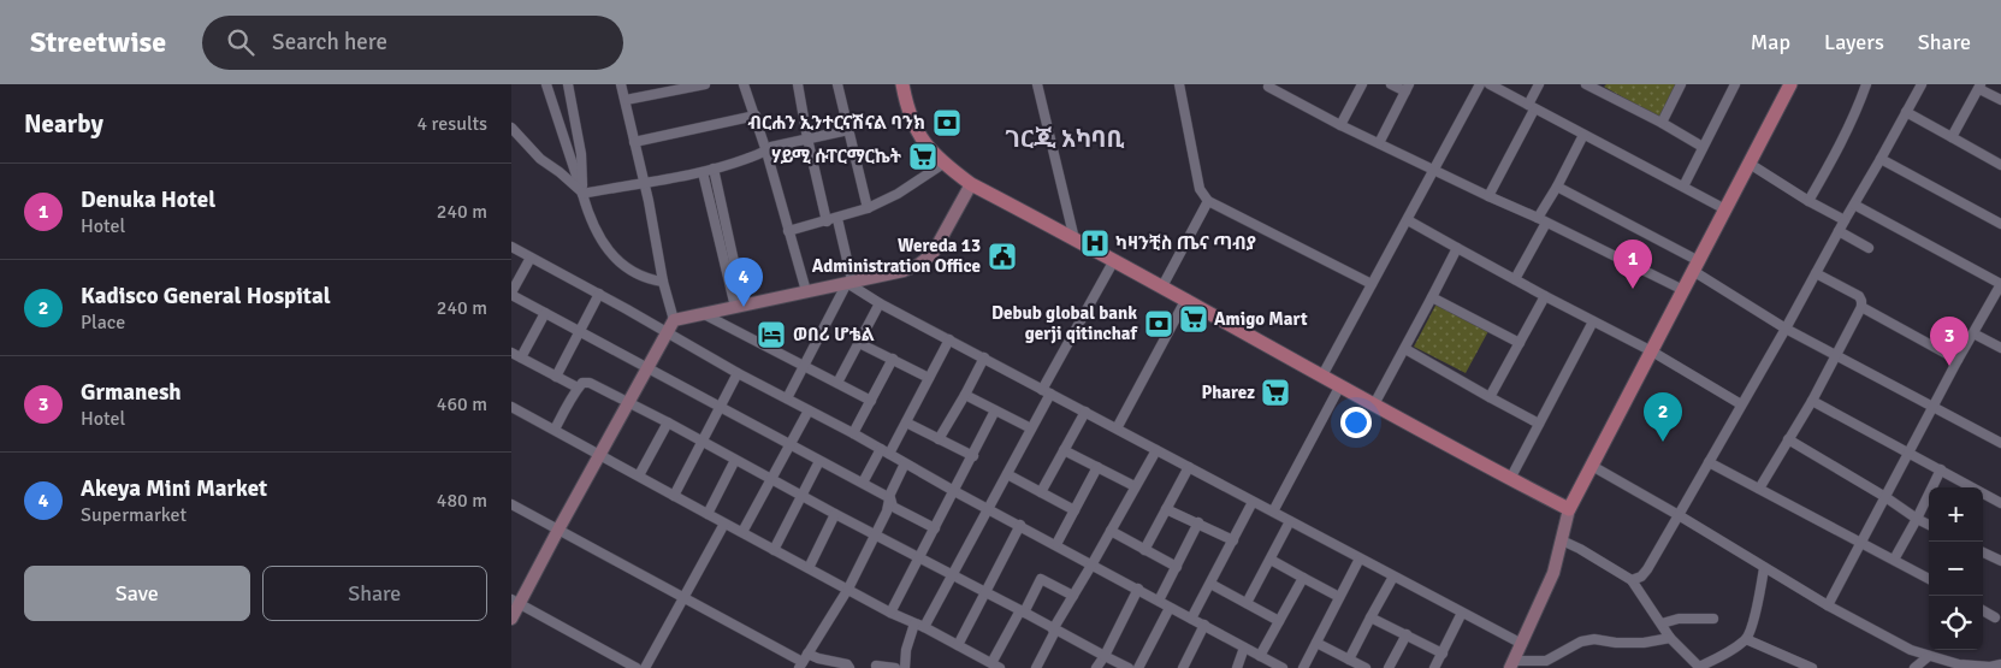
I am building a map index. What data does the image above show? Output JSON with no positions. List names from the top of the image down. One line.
{"districts":["ገርጂ አካባቢ"],"places":{"bank":["ብርሐን ኢንተርናሽናል ባንክ","Debub global bank gerji qitinchaf"],"supermarket":["ሃይሚ ሱፐርማርኬት","Amigo Mart","Pharez"],"hospital":["ካዛንቺስ ጤና ጣብያ"],"public building":["Wereda 13 Administration Office"],"hotel":["ወበሪ ሆቴል"]},"page":{"header":"Streetwise","search":"Search here","nav":["Map","Layers","Share"],"heading":["Nearby","4 results"],"list":[{"mark":"1","name":"Denuka Hotel","note":"Hotel","value":"240 m"},{"mark":"2","name":"Kadisco General Hospital","note":"Place","value":"240 m"},{"mark":"3","name":"Grmanesh","note":"Hotel","value":"460 m"},{"mark":"4","name":"Akeya Mini Market","note":"Supermarket","value":"480 m"}],"pins":["1","4","3","2"],"map_buttons":["+","−"],"buttons":["Save","Share"]}}
